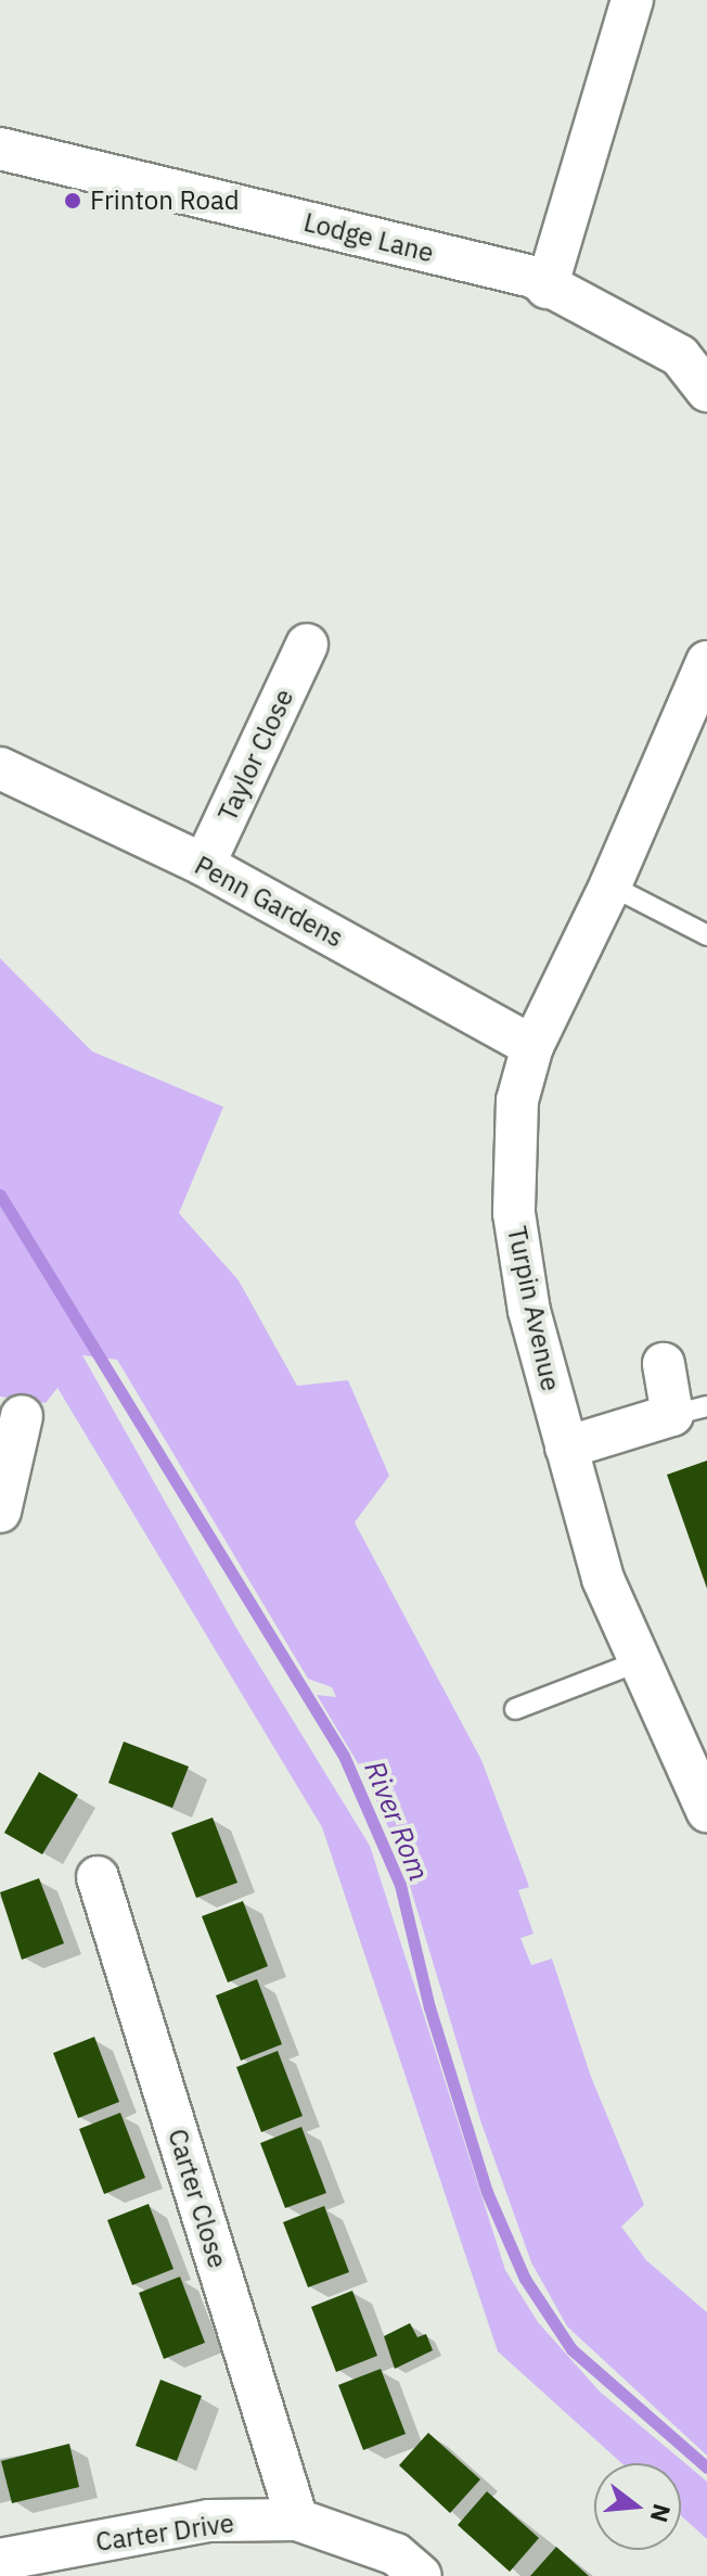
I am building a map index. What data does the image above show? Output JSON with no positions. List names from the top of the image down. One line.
{"streets":{"street":["Lodge Lane","Taylor Close","Penn Gardens","Turpin Avenue","Carter Close","Carter Drive"]},"crossings":[["Taylor Close","Penn Gardens"],["Penn Gardens","Turpin Avenue"],["Carter Close","Carter Drive"]],"water":["River Rom"],"places":["Frinton Road"],"north":"right"}
